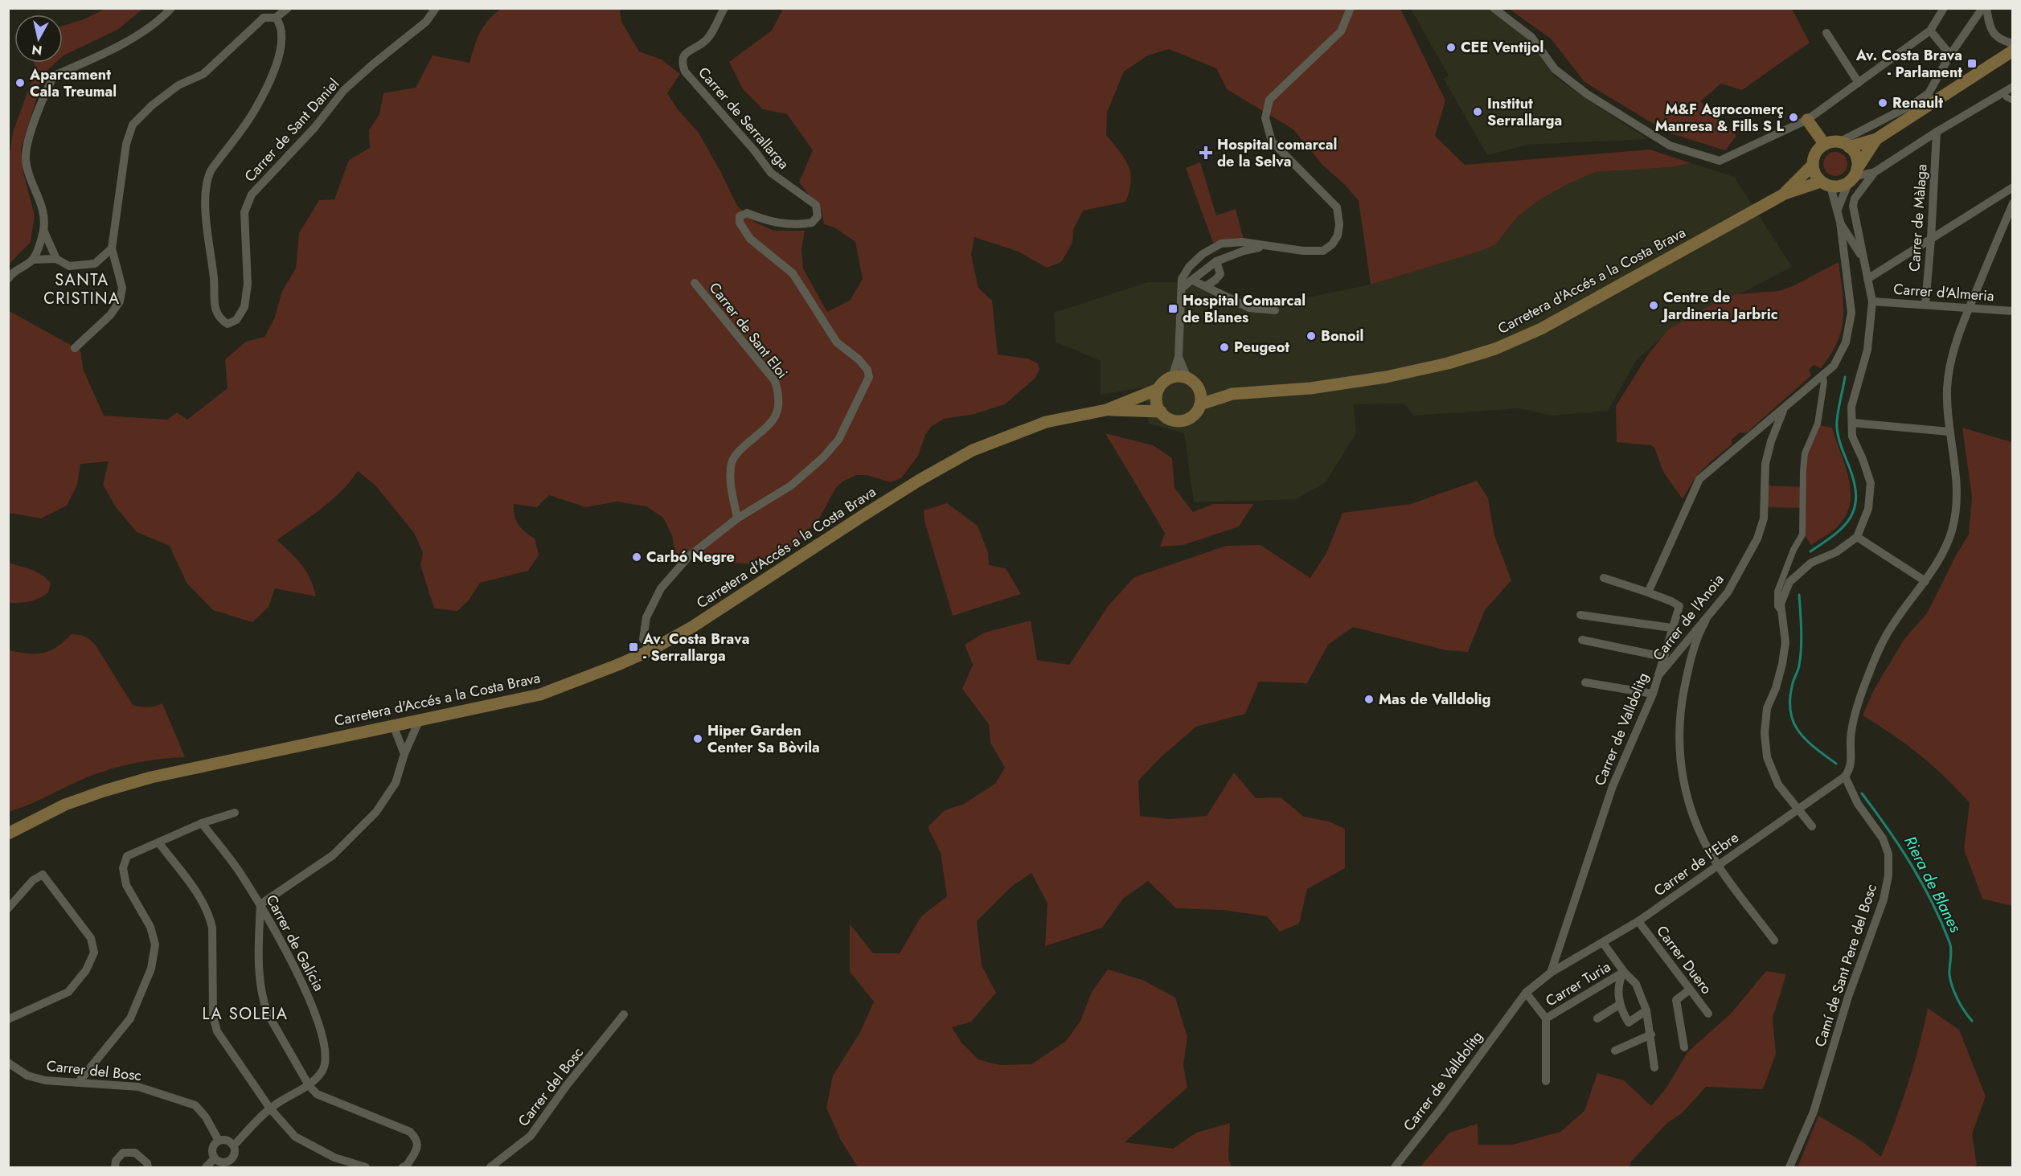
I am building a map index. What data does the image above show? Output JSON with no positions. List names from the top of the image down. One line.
{"streets":{"main road":["Carretera d'Accés a la Costa Brava"],"street":["Carrer de Serrallarga","Carrer de Sant Daniel","Carrer de Màlaga","Carrer d'Almeria","Carrer de Sant Eloi","Carrer de l'Anoia","Carrer de Valldolitg","Carrer de l'Ebre","Carrer de Galícia","Carrer Duero","Camí de Sant Pere del Bosc","Carrer Turia","Carrer del Bosc"]},"crossings":[["Carrer de Serrallarga","Carretera d'Accés a la Costa Brava"],["Carrer de Serrallarga","Carrer de Sant Eloi"],["Carrer de Màlaga","Carrer d'Almeria"],["Carrer de l'Anoia","Carrer de Valldolitg"],["Carrer de Valldolitg","Carrer de l'Ebre"],["Carrer de l'Ebre","Carrer Duero"],["Carrer de l'Ebre","Camí de Sant Pere del Bosc"]],"districts":["SANTA CRISTINA","LA SOLEIA"],"water":["Riera de Blanes"],"places":{"other":["CEE Ventijol","Aparcament Cala Treumal","Renault","Institut Serrallarga","M&F Agrocomerç Manresa & Fills S L","Centre de Jardineria Jarbric","Bonoil","Peugeot","Carbó Negre","Mas de Valldolig","Hiper Garden Center Sa Bòvila"],"transit":["Av. Costa Brava - Parlament","Hospital Comarcal de Blanes","Av. Costa Brava - Serrallarga"],"health":["Hospital comarcal de la Selva"]},"north":"bottom"}
